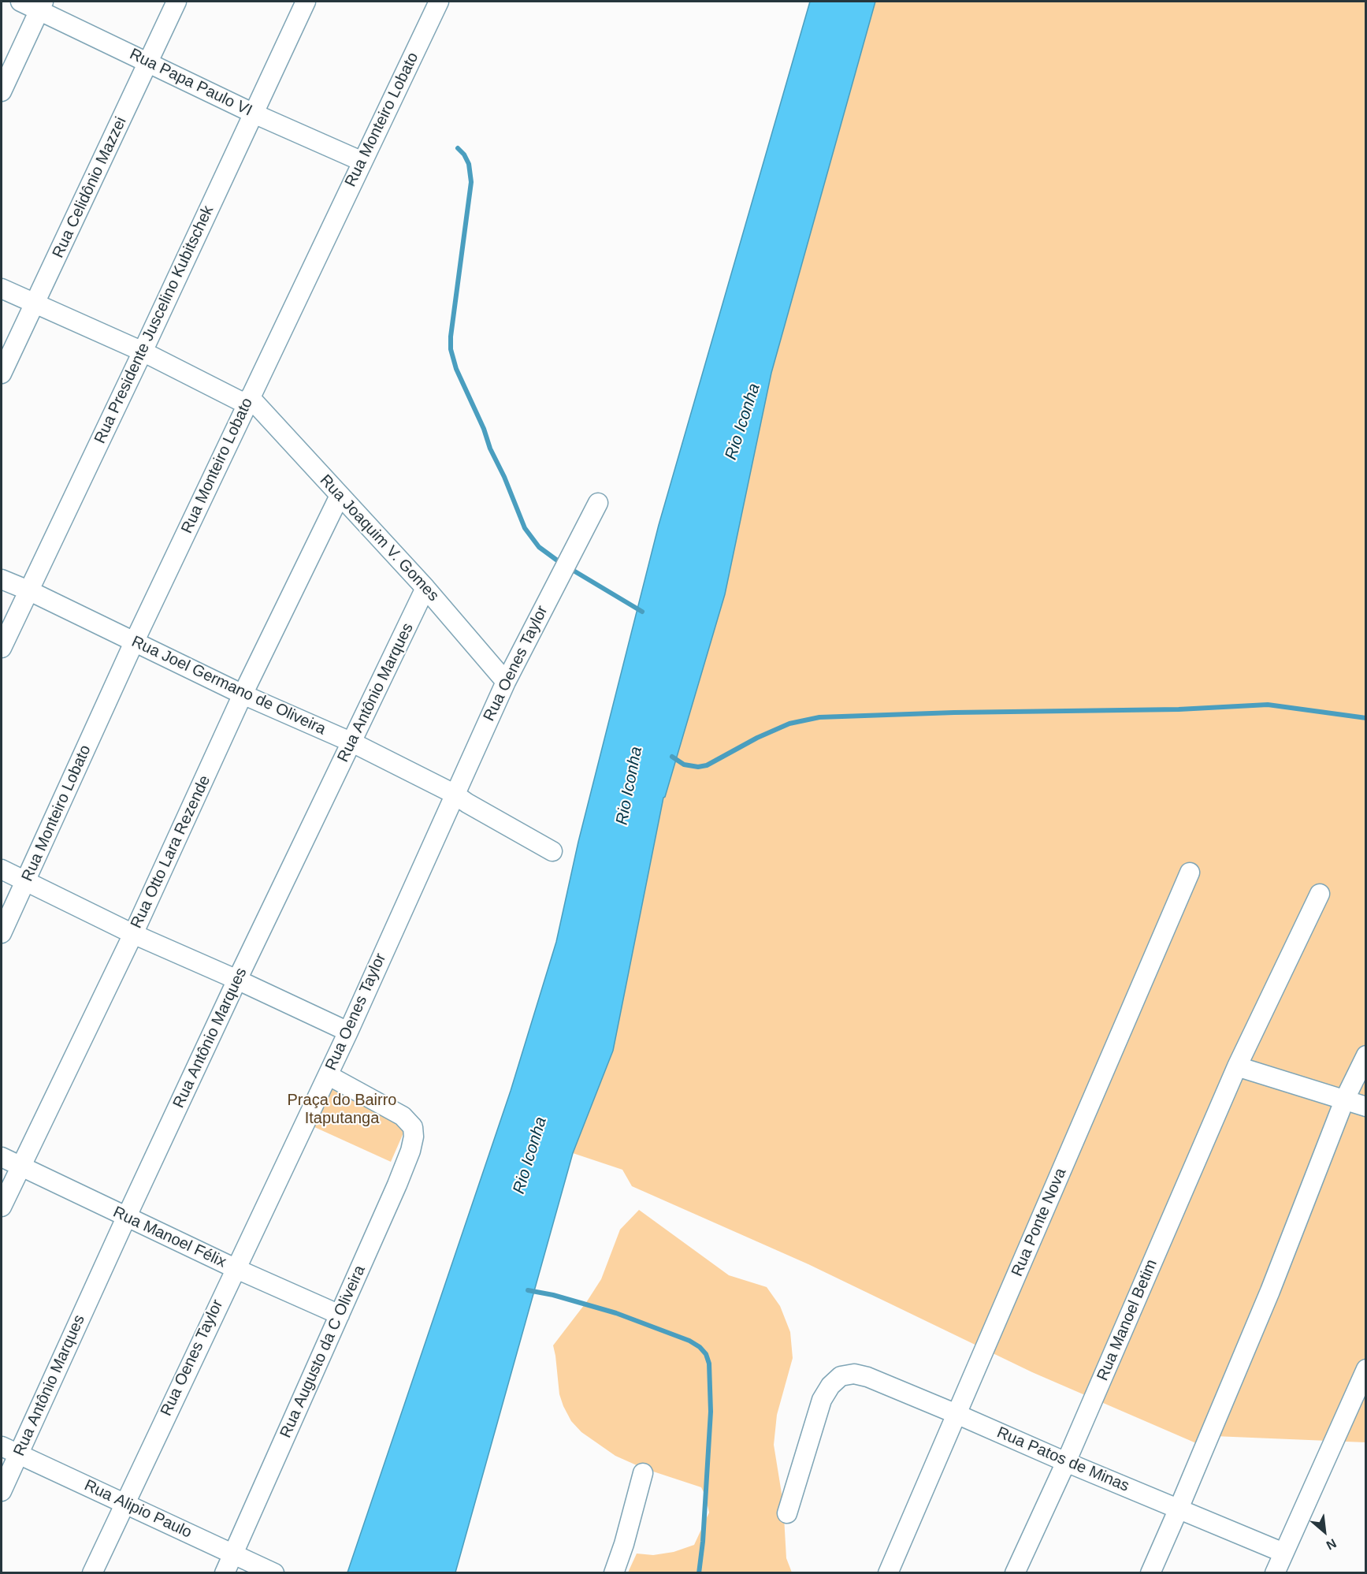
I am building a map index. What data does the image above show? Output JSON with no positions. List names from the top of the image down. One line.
{"streets":{"street":["Rua Papa Paulo VI","Rua Monteiro Lobato","Rua Celidônio Mazzei","Rua Presidente Juscelino Kubitschek","Rua Joaquim V. Gomes","Rua Oenes Taylor","Rua Joel Germano de Oliveira","Rua Antônio Marques","Rua Otto Lara Rezende","Rua Ponte Nova","Rua Manoel Félix","Rua Manoel Betim","Rua Augusto da C Oliveira","Rua Patos de Minas","Rua Alipio Paulo"]},"crossings":[["Rua Papa Paulo VI","Rua Monteiro Lobato"],["Rua Papa Paulo VI","Rua Celidônio Mazzei"],["Rua Papa Paulo VI","Rua Presidente Juscelino Kubitschek"],["Rua Monteiro Lobato","Rua Joaquim V. Gomes"],["Rua Monteiro Lobato","Rua Joel Germano de Oliveira"],["Rua Celidônio Mazzei","Rua Joaquim V. Gomes"],["Rua Presidente Juscelino Kubitschek","Rua Joaquim V. Gomes"],["Rua Presidente Juscelino Kubitschek","Rua Joel Germano de Oliveira"],["Rua Joaquim V. Gomes","Rua Oenes Taylor"],["Rua Joaquim V. Gomes","Rua Antônio Marques"],["Rua Joaquim V. Gomes","Rua Otto Lara Rezende"],["Rua Oenes Taylor","Rua Joel Germano de Oliveira"],["Rua Oenes Taylor","Rua Manoel Félix"],["Rua Oenes Taylor","Rua Augusto da C Oliveira"],["Rua Oenes Taylor","Rua Alipio Paulo"],["Rua Joel Germano de Oliveira","Rua Antônio Marques"],["Rua Joel Germano de Oliveira","Rua Otto Lara Rezende"],["Rua Antônio Marques","Rua Manoel Félix"],["Rua Antônio Marques","Rua Alipio Paulo"],["Rua Otto Lara Rezende","Rua Manoel Félix"],["Rua Ponte Nova","Rua Patos de Minas"],["Rua Manoel Félix","Rua Augusto da C Oliveira"],["Rua Manoel Betim","Rua Patos de Minas"],["Rua Augusto da C Oliveira","Rua Alipio Paulo"]],"water":["Rio Iconha"],"parks":["Praça do Bairro Itaputanga"],"north":"bottom right"}
